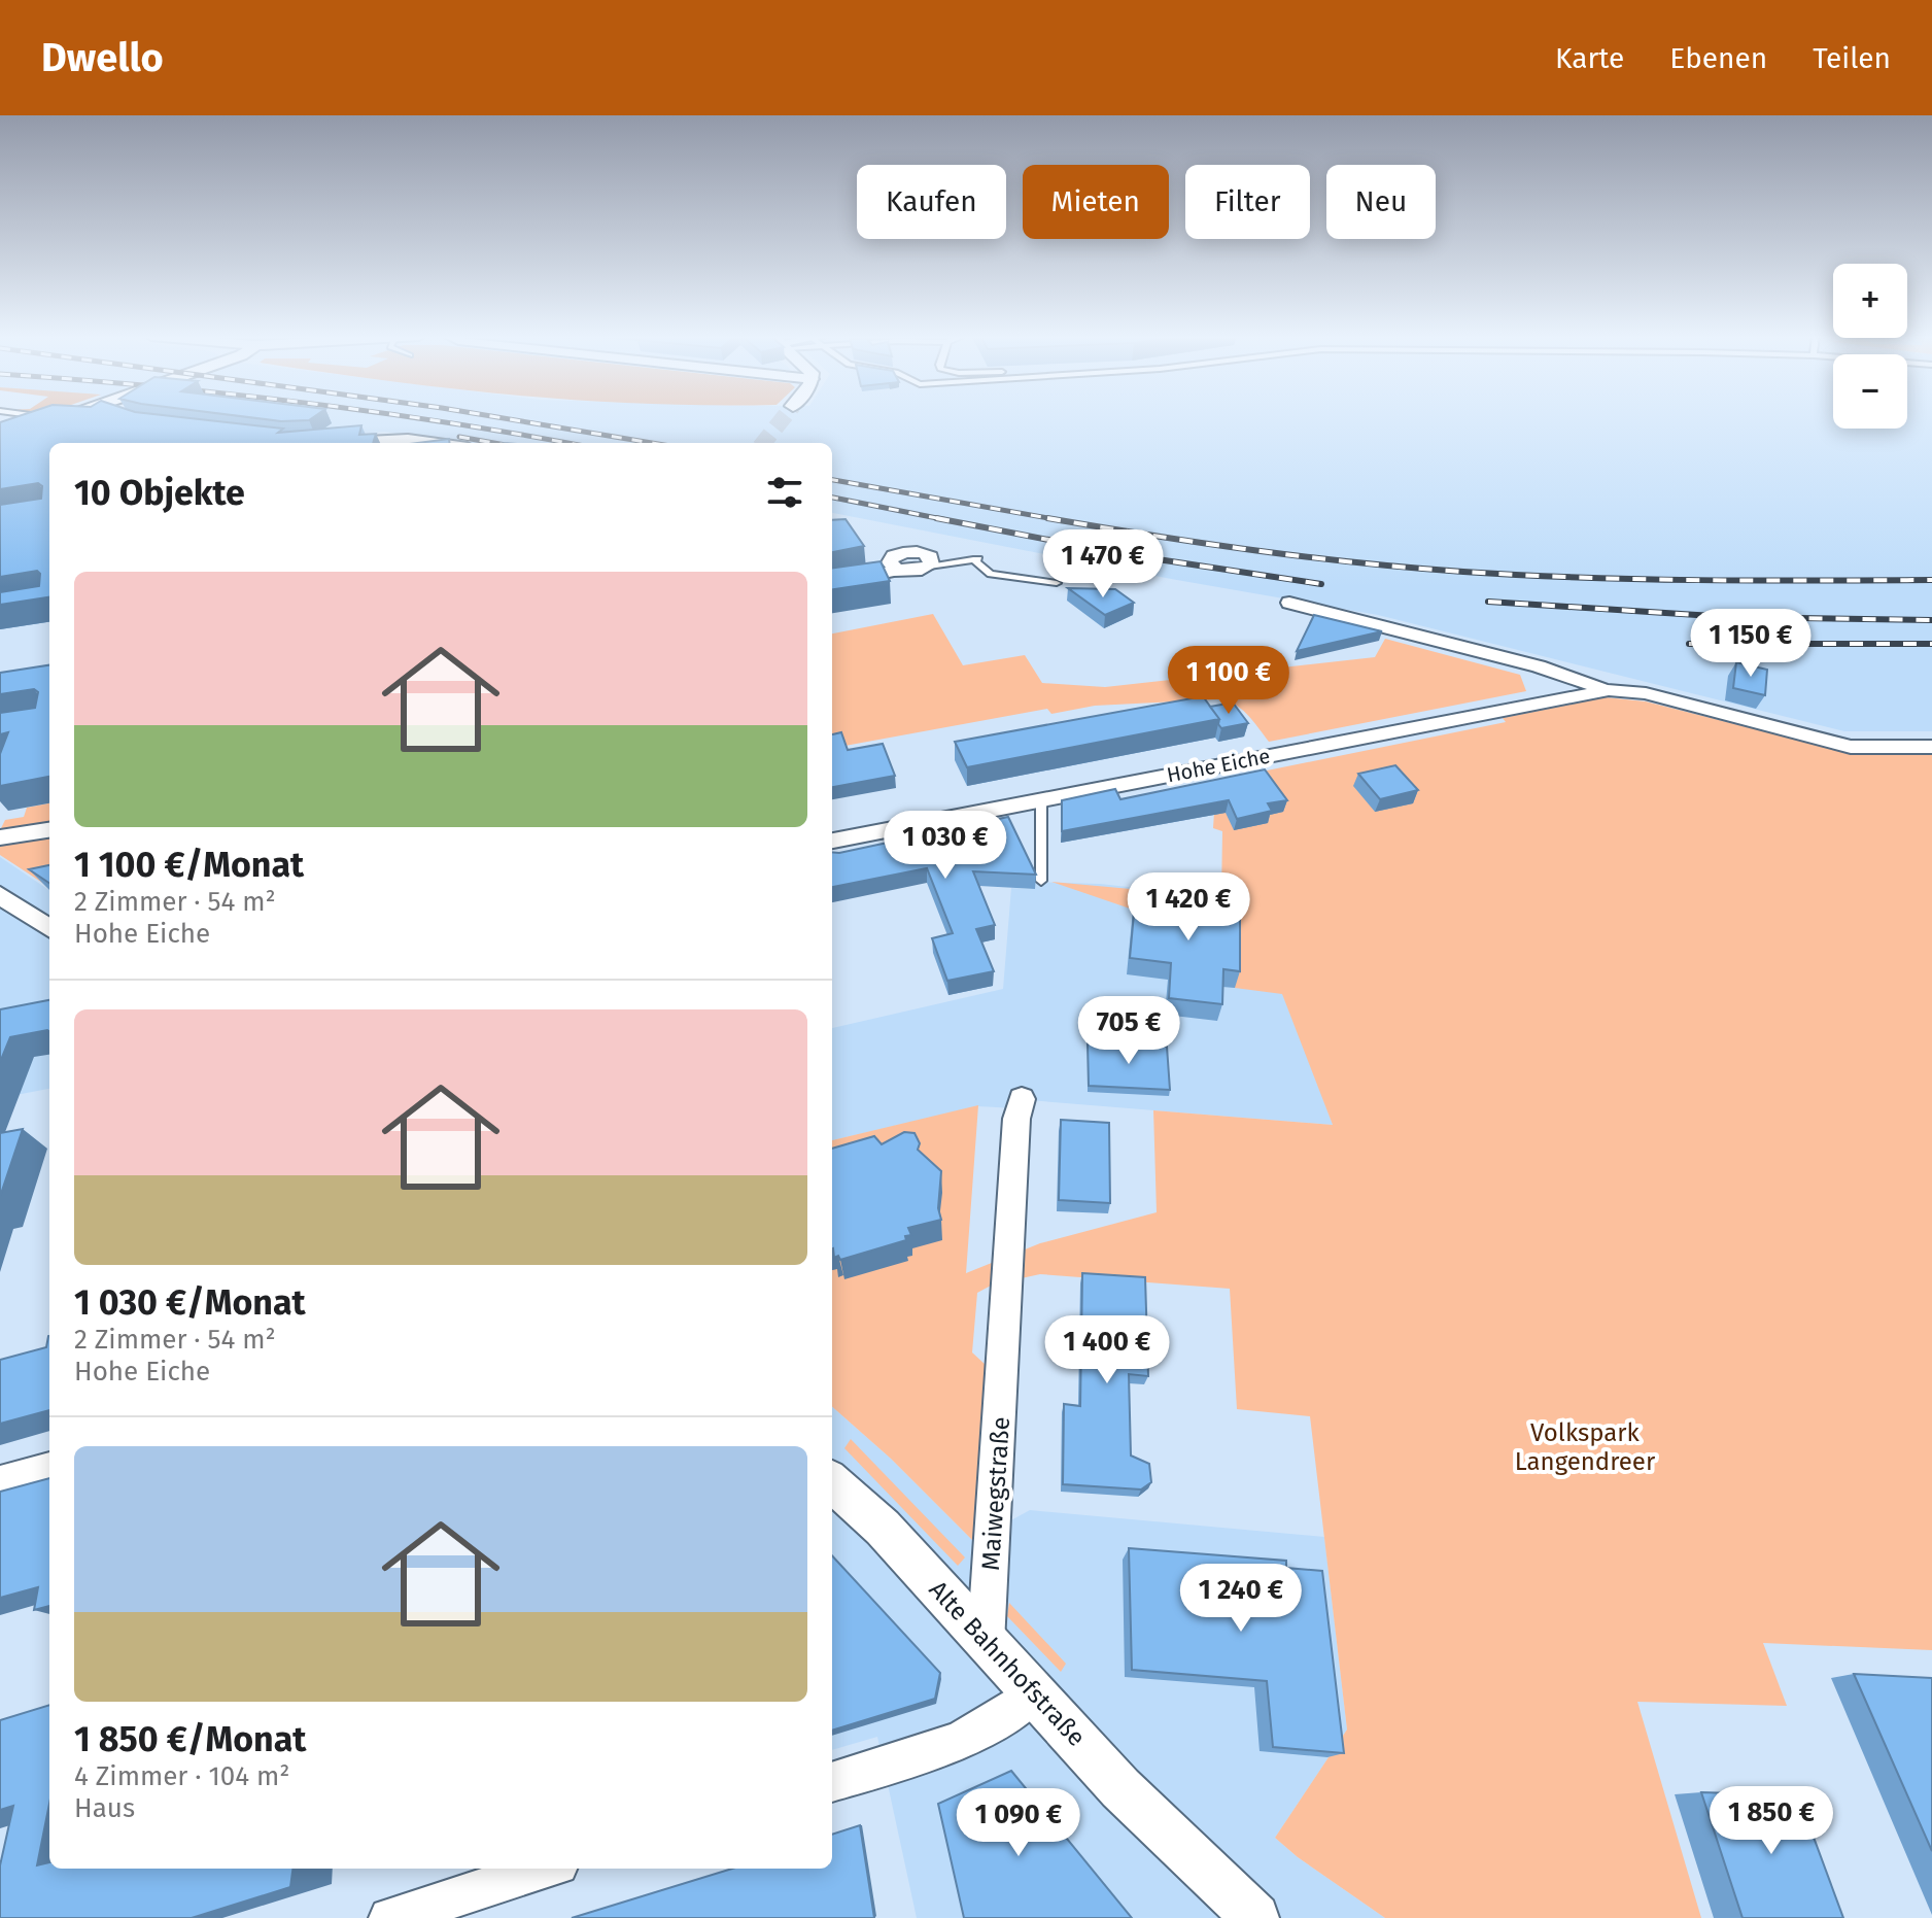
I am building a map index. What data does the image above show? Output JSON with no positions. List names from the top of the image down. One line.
{"streets":{"street":["Hohe Eiche","Maiwegstraße","Alte Bahnhofstraße"]},"crossings":[["Maiwegstraße","Alte Bahnhofstraße"]],"parks":["Volkspark Langendreer"],"page":{"header":"Dwello","nav":["Karte","Ebenen","Teilen"],"chip":["Kaufen","Mieten","Filter","Neu"],"map_buttons":["+","−"],"heading":"10 Objekte","price":["1 470 €","1 150 €","1 100 €","1 030 €","1 420 €","705 €","1 400 €","1 240 €","1 850 €","1 090 €"],"list":[{"name":"1 100 €/Monat","note":"2 Zimmer · 54 m² · Hohe Eiche"},{"name":"1 030 €/Monat","note":"2 Zimmer · 54 m² · Hohe Eiche"},{"name":"1 850 €/Monat","note":"4 Zimmer · 104 m² · Haus"}]}}
